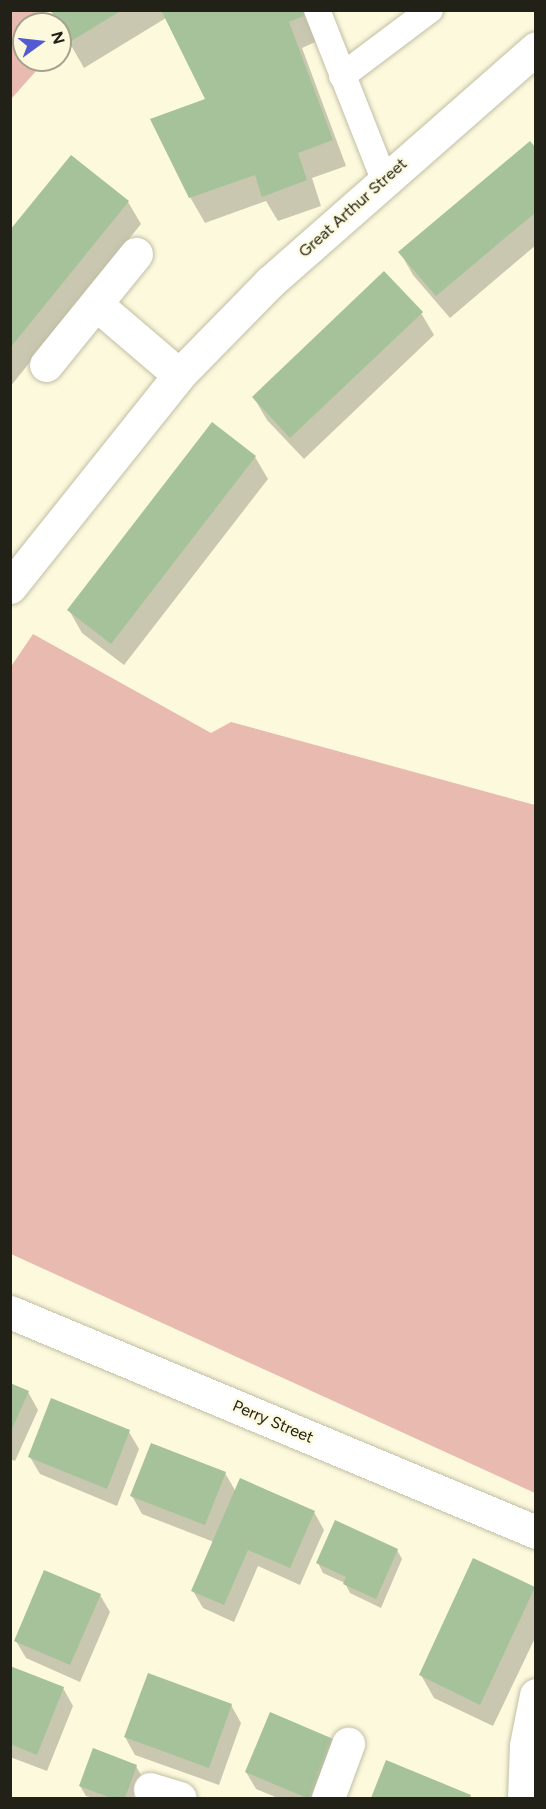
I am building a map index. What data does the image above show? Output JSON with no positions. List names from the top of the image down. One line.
{"streets":{"street":["Great Arthur Street","Perry Street"]},"north":"right"}
